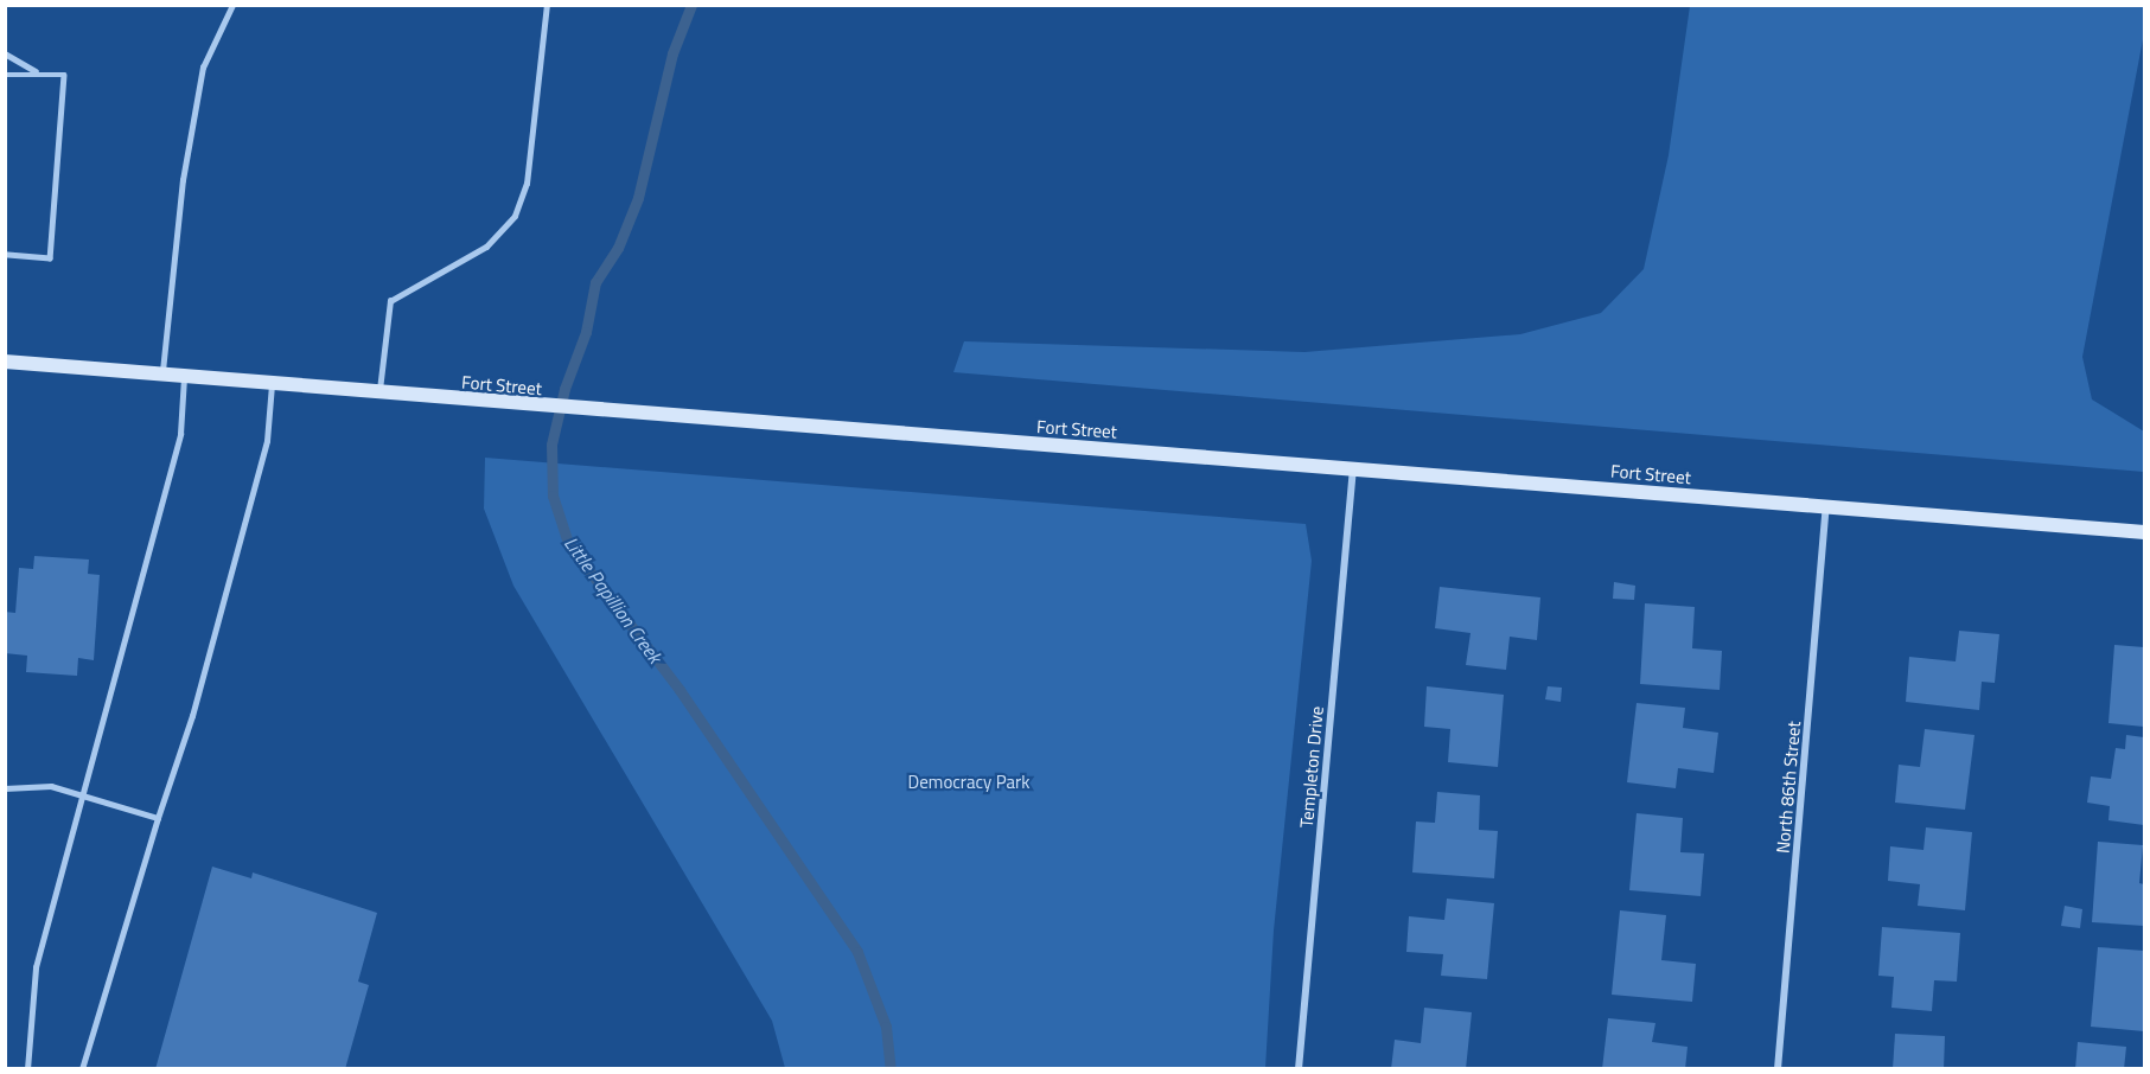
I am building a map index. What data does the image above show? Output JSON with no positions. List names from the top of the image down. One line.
{"streets":{"main road":["Fort Street"],"street":["Templeton Drive","North 86th Street"]},"crossings":[["Fort Street","Templeton Drive"],["Fort Street","North 86th Street"]],"water":["Little Papillion Creek"],"parks":["Democracy Park"]}
